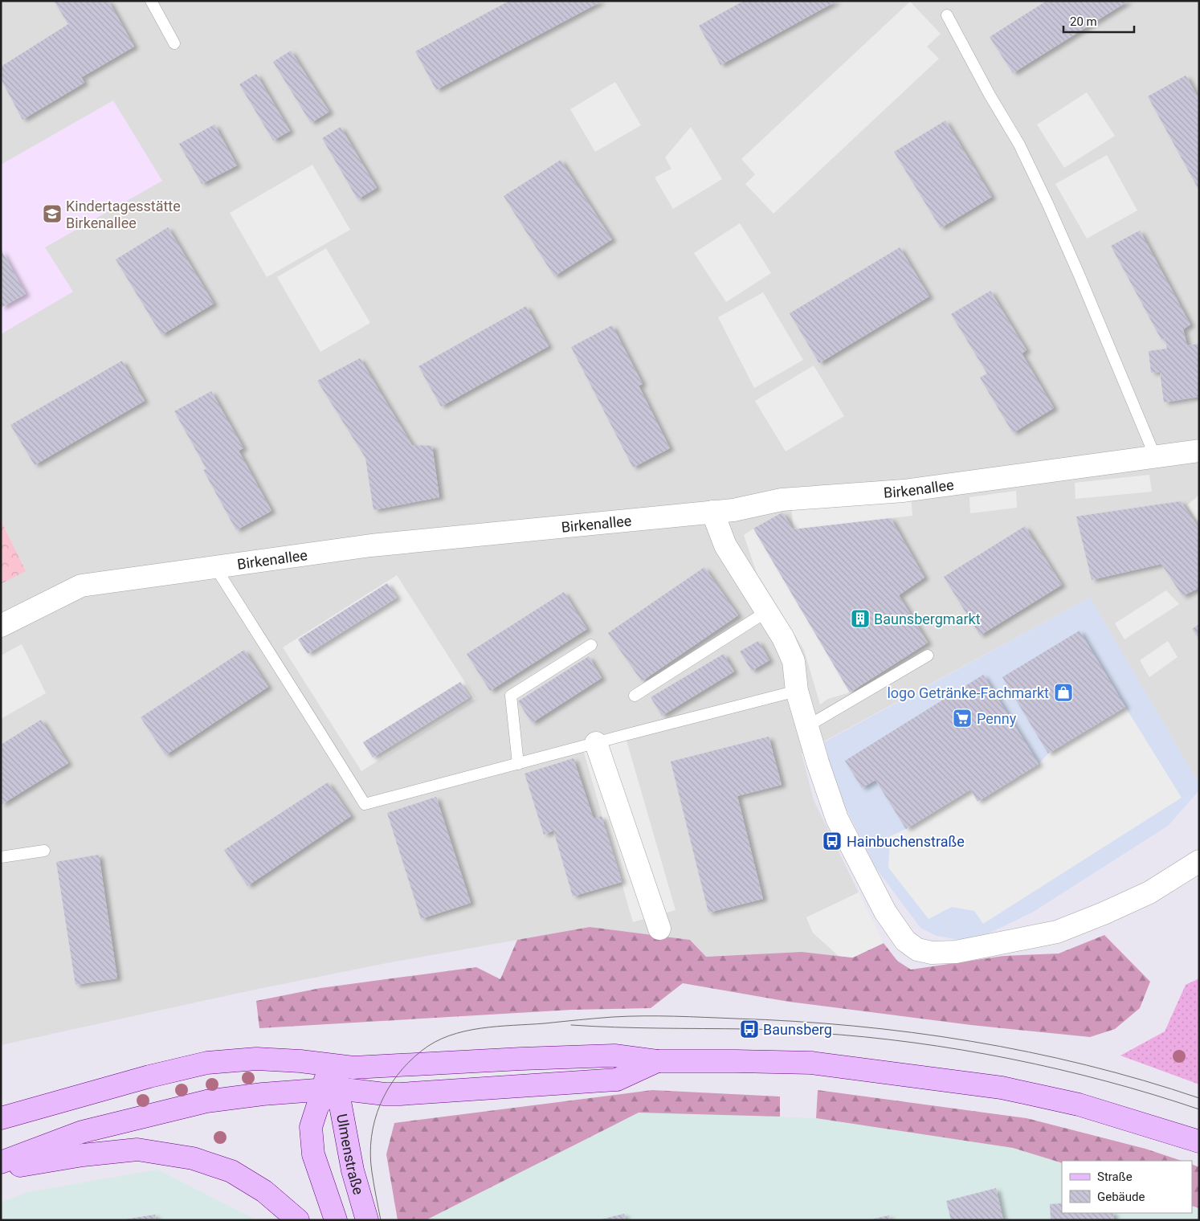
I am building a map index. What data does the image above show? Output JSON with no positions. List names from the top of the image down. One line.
{"streets":{"main road":["Ulmenstraße"],"street":["Birkenallee"]},"places":{"school or university":["Kindertagesstätte Birkenallee"],"building":["Baunsbergmarkt"],"shop":["logo Getränke-Fachmarkt"],"supermarket":["Penny"],"bus stop":["Hainbuchenstraße","Baunsberg"]},"legend":["Straße","Gebäude"],"scale_bar":"20 m"}
